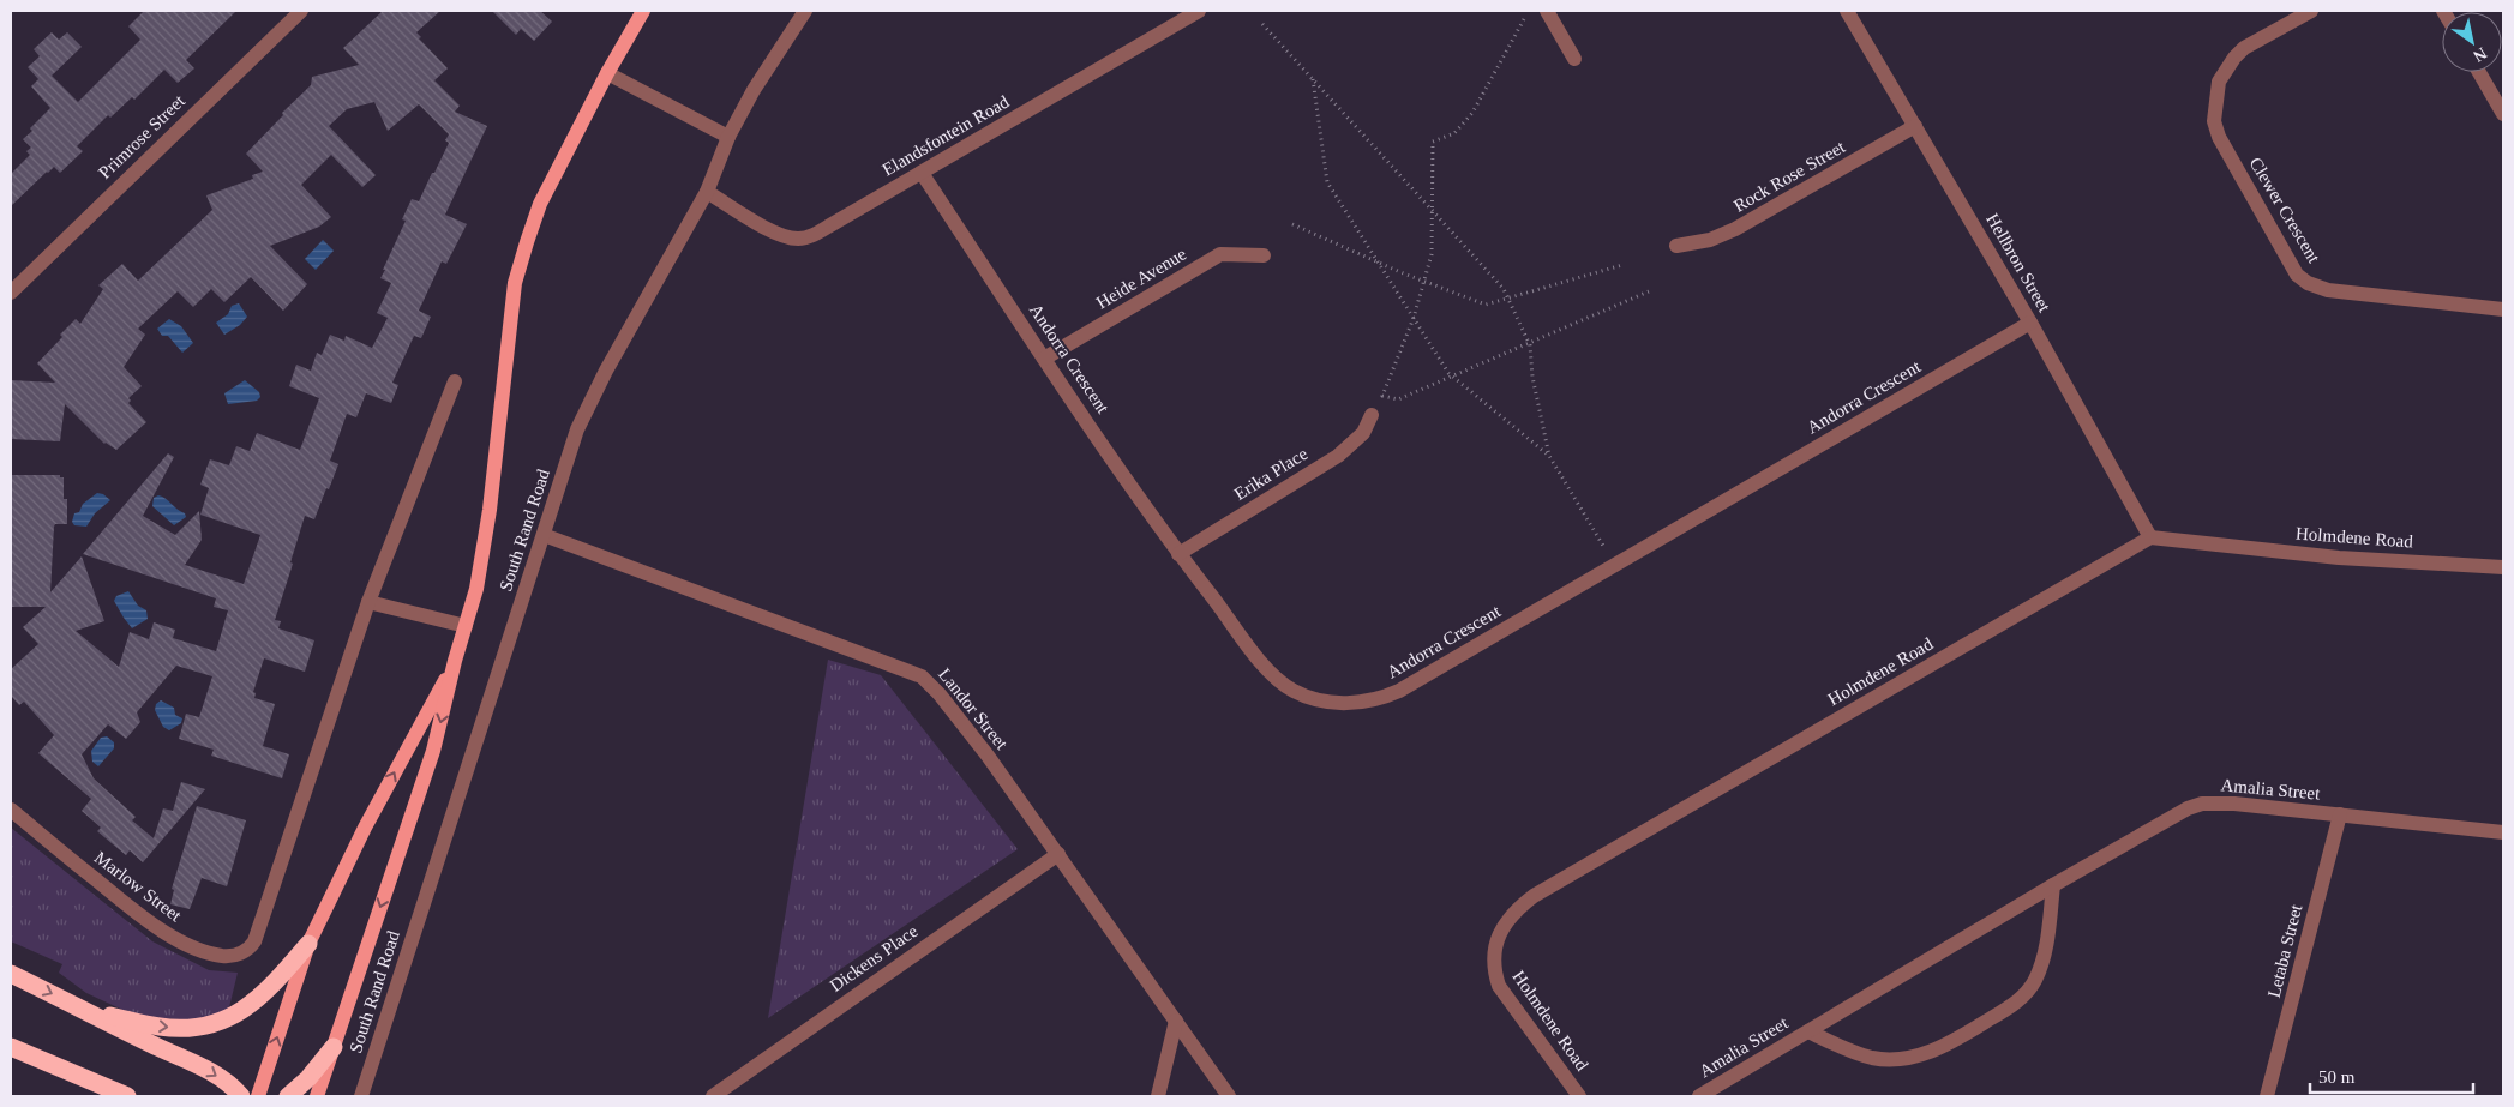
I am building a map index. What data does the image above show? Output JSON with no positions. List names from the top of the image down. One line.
{"streets":{"main road":["South Rand Road"],"street":["Elandsfontein Road","Primrose Street","Rock Rose Street","Clewer Crescent","Hellbron Street","Heide Avenue","Andorra Crescent","Erika Place","Holmdene Road","Landor Street","Amalia Street","Marlow Street","Letaba Street","Dickens Place"]},"crossings":[["Elandsfontein Road","Andorra Crescent"],["Elandsfontein Road","South Rand Road"],["Rock Rose Street","Hellbron Street"],["Hellbron Street","Andorra Crescent"],["Hellbron Street","Holmdene Road"],["Heide Avenue","Andorra Crescent"],["Andorra Crescent","Erika Place"],["South Rand Road","Landor Street"],["Landor Street","Dickens Place"],["Amalia Street","Letaba Street"]],"scale_bar":"50 m","north":"bottom right"}
